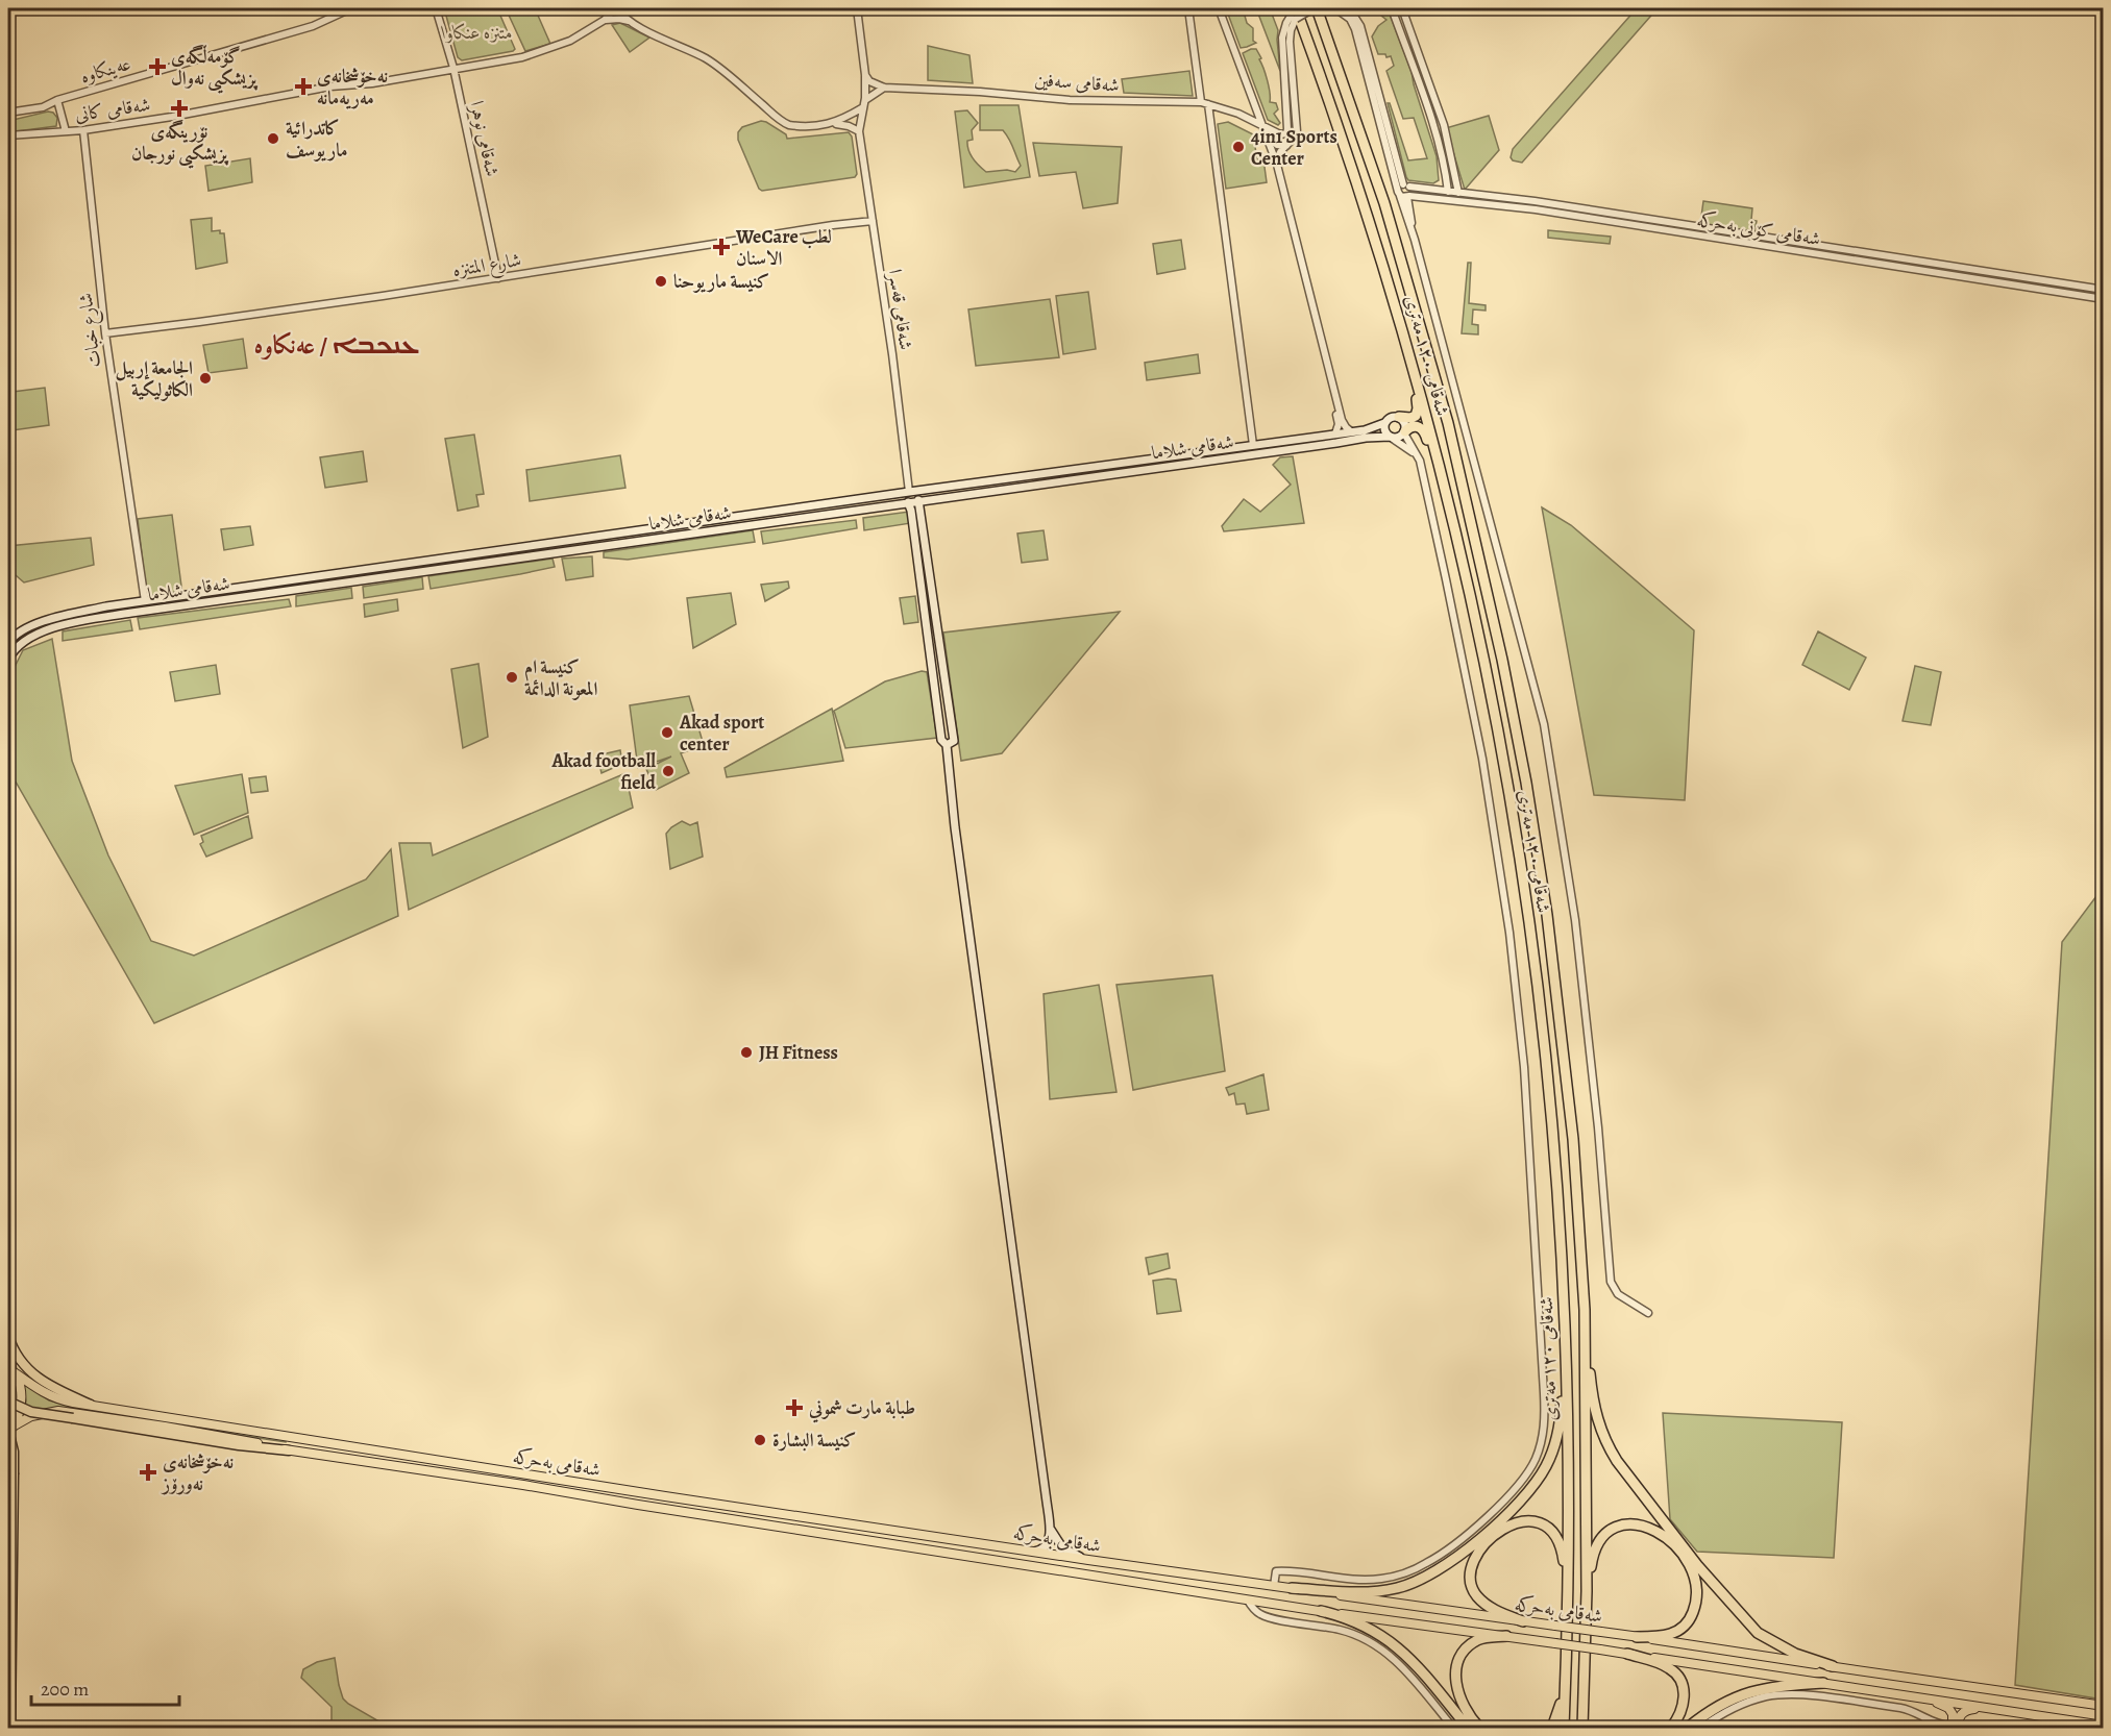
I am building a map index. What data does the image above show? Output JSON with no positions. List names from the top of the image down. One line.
{"streets":{"highway":["شەقامی ١٢٠ مەتری"],"main road":["شەقامی شلاما","شەقامی بەحرکە"],"street":["عەینکاوە","شەقامی سەفین","شەقامی کانی","شەقامی نوهرا","شەقامی کۆنی بەحرکە","شارع المتنزه","شەقامی قەسرا","شارع خبات"]},"crossings":[["عەینکاوە","شەقامی کانی"],["شەقامی کانی","شەقامی نوهرا"],["شەقامی کانی","شارع خبات"],["شەقامی نوهرا","شارع المتنزه"],["شارع المتنزه","شەقامی قەسرا"],["شارع المتنزه","شارع خبات"],["شەقامی قەسرا","شەقامی شلاما"],["شارع خبات","شەقامی شلاما"]],"districts":["ܥܢܟܒܐ / عەنکاوە"],"parks":["متنزه عنكاوا"],"places":{"health":["گۆمەڵگەی پزیشکیی نەوال","نەخۆشخانەی مەریەمانە","نۆرینگەی پزیشکیی نورجان","WeCare لطب الاسنان","طبابة مارت شموني","نەخۆشخانەی نەورۆز"],"other":["كاتدرائية مار يوسف","4in1 Sports Center","كنيسة مار يوحنا","الجامعة إربيل الكاثوليكية","كنيسة ام المعونة الدائمة","Akad sport center","Akad football field","JH Fitness","كنيسة البشارة"]},"scale_bar":"200 m"}
